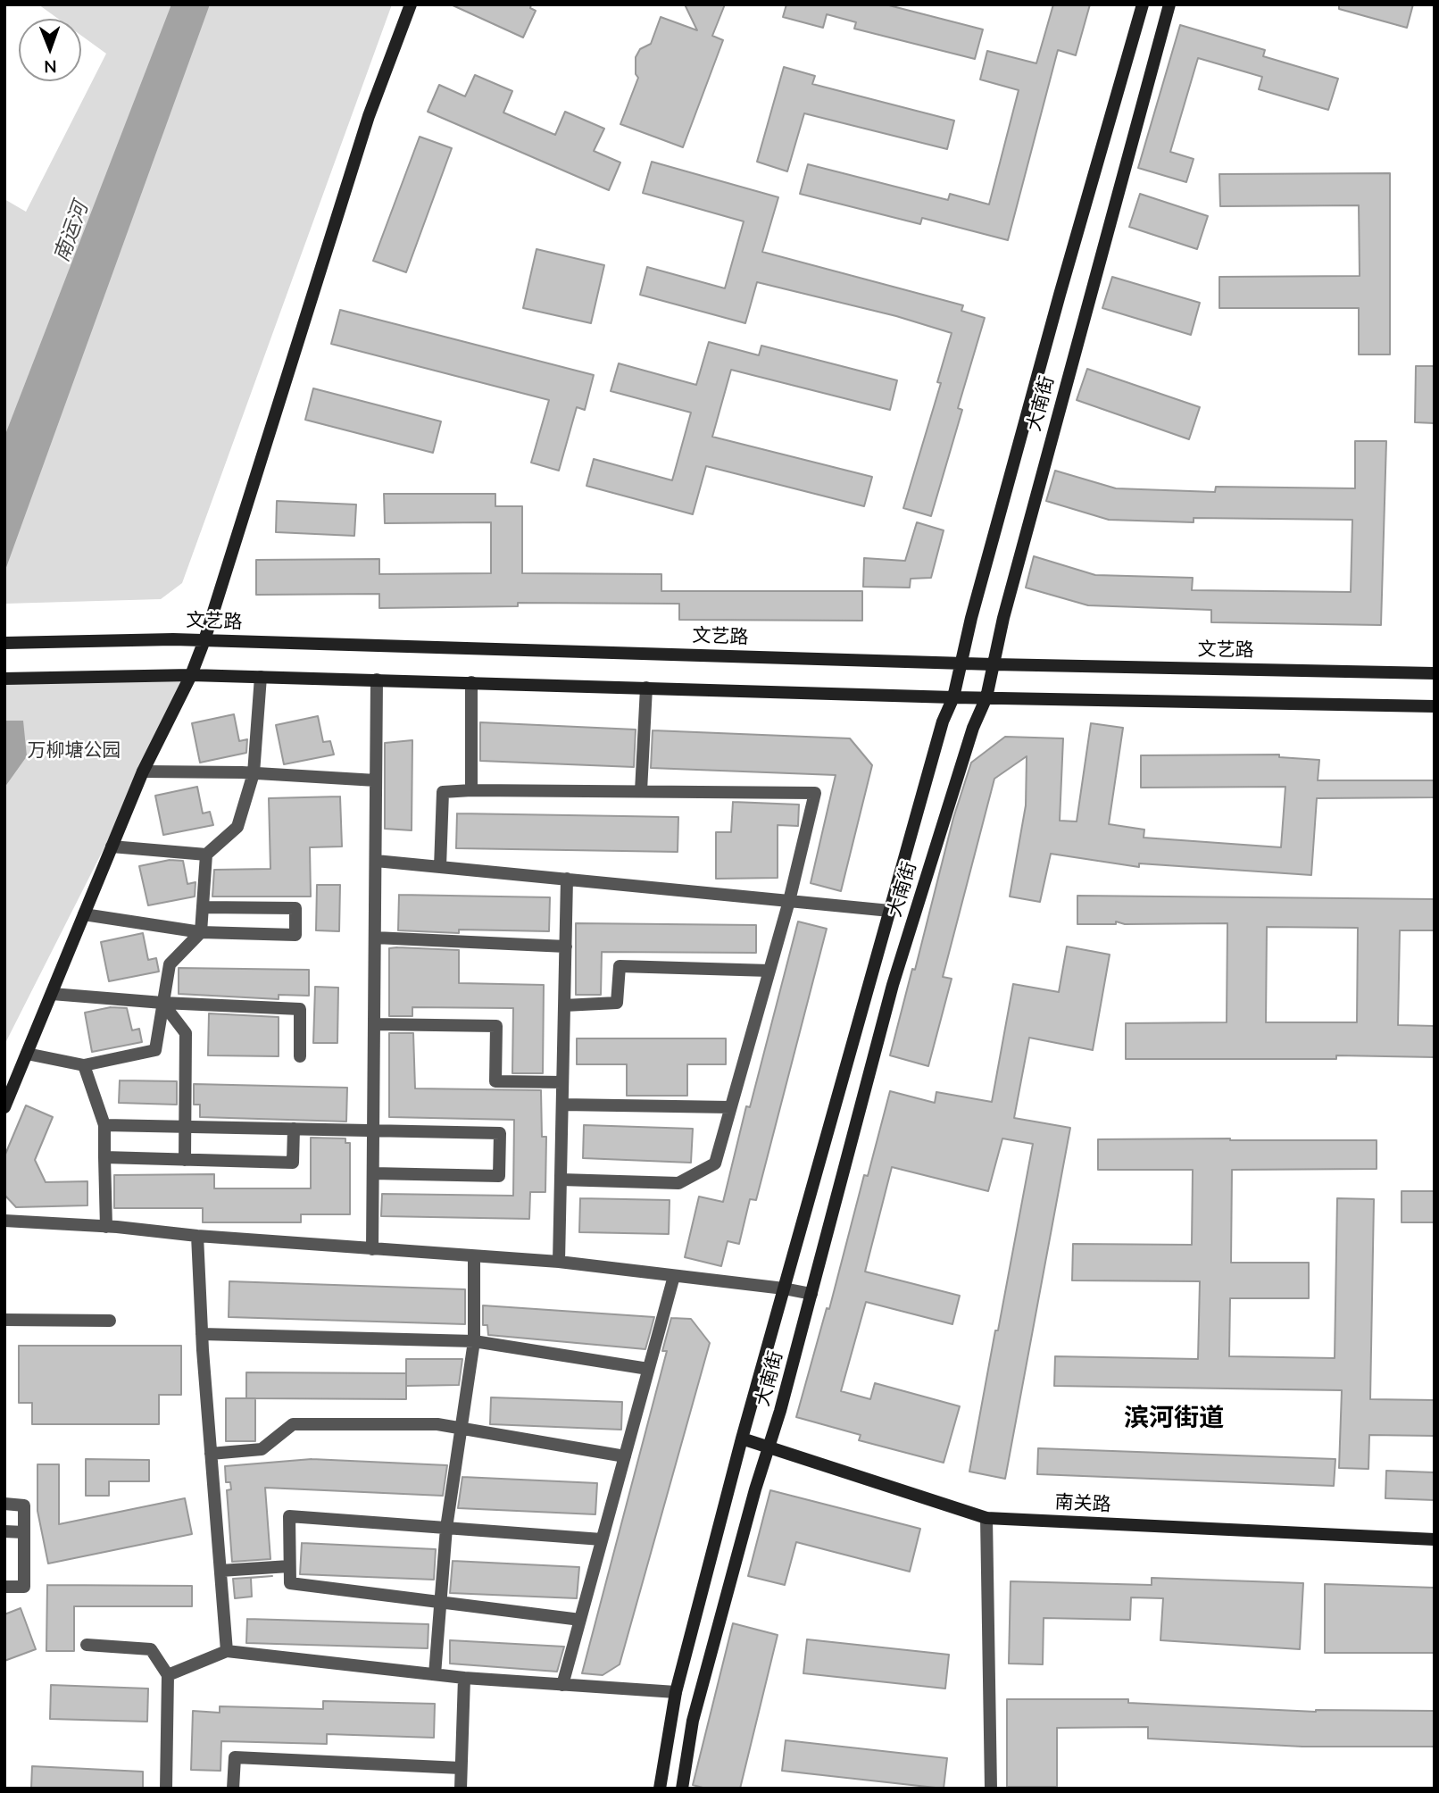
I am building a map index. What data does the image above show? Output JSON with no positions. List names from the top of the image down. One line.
{"streets":{"street":["大南街","文艺路","南关路"]},"crossings":[["大南街","文艺路"],["大南街","南关路"]],"districts":["滨河街道"],"water":["南运河"],"parks":["万柳塘公园"],"north":"bottom"}
